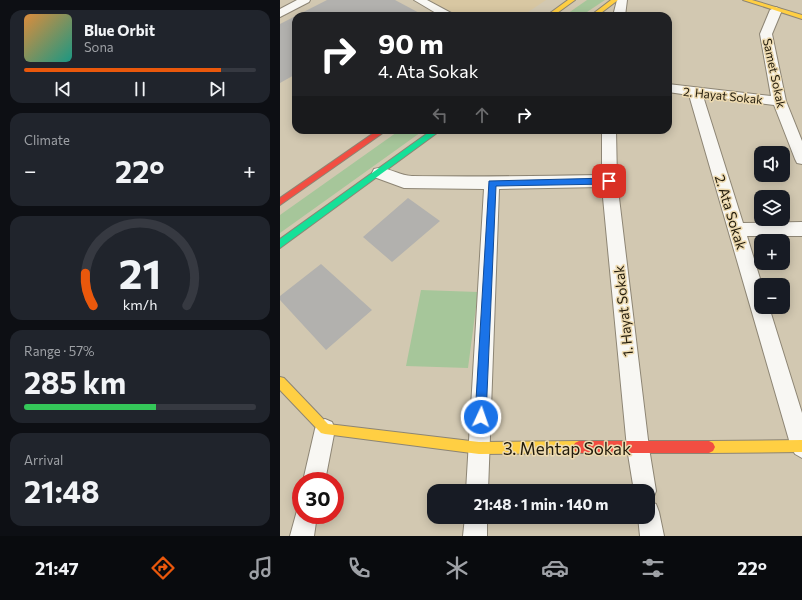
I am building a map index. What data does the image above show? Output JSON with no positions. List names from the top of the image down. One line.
{"streets":{"street":["Samet Sokak","2. Hayat Sokak","2. Ata Sokak","1. Hayat Sokak","3. Mehtap Sokak"]},"crossings":[["Samet Sokak","2. Hayat Sokak"],["2. Hayat Sokak","2. Ata Sokak"],["2. Ata Sokak","3. Mehtap Sokak"],["1. Hayat Sokak","3. Mehtap Sokak"]],"page":{"turn":["90 m","4. Ata Sokak"],"song":["Blue Orbit","Sona"],"tile":["Climate",["Range · 57%","285 km"],["Arrival","21:48"]],"map_buttons":["+","−"],"heat":["−","22°","+"],"limit":"30","trip":"21:48 · 1 min · 140 m","tabs":["21:47","22°"],"gauge":["21","km/h"]}}
